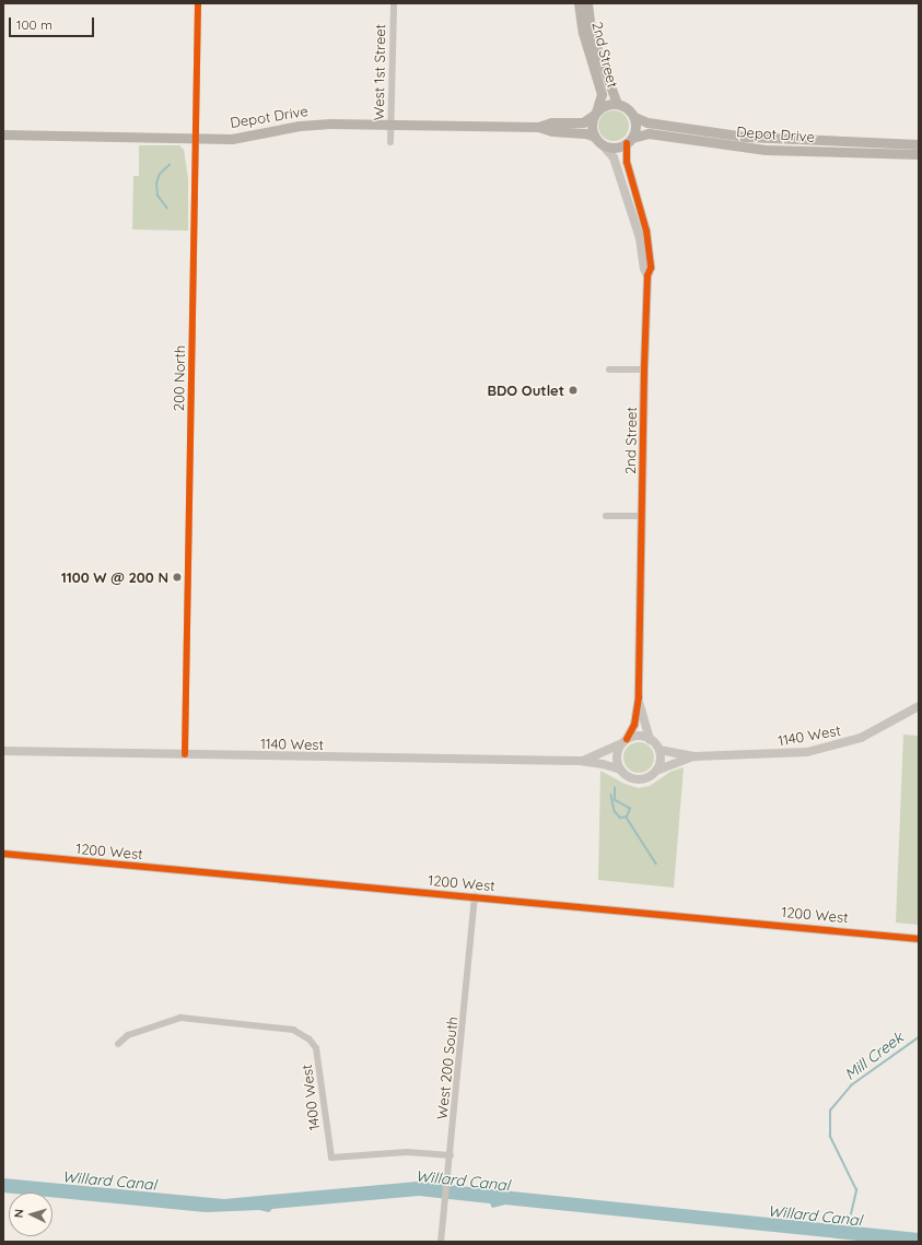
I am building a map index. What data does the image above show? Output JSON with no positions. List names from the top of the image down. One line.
{"streets":{"main road":["2nd Street","Depot Drive"],"street":["West 1st Street","200 North","1140 West","1200 West","West 200 South","1400 West"]},"crossings":[["2nd Street","Depot Drive"],["2nd Street","1140 West"],["West 1st Street","Depot Drive"],["Depot Drive","200 North"],["200 North","1140 West"],["1200 West","West 200 South"],["West 200 South","1400 West"]],"water":["Mill Creek","Willard Canal"],"places":["BDO Outlet","1100 W @ 200 N"],"scale_bar":"100 m","north":"left"}
